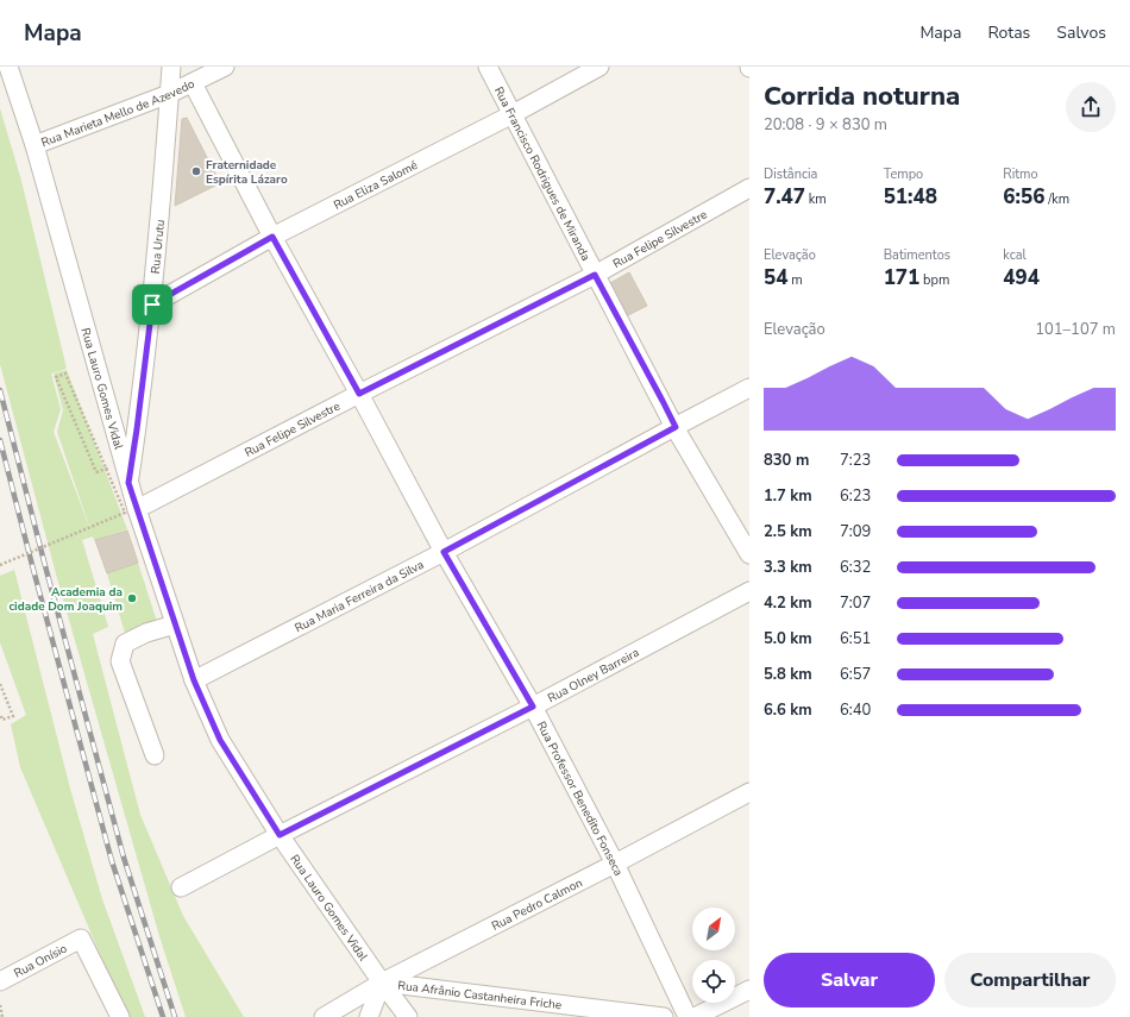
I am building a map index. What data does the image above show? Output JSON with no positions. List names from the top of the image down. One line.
{"streets":{"street":["Rua Marieta Mello de Azevedo","Rua Francisco Rodrigues de Miranda","Rua Eliza Salomé","Rua Felipe Silvestre","Rua Urutu","Rua Lauro Gomes Vidal","Rua Maria Ferreira da Silva","Rua Olney Barreira","Rua Professor Benedito Fonseca","Rua Pedro Calmon","Rua Onísio","Rua Afrânio Castanheira Friche"]},"crossings":[["Rua Marieta Mello de Azevedo","Rua Urutu"],["Rua Marieta Mello de Azevedo","Rua Lauro Gomes Vidal"],["Rua Marieta Mello de Azevedo","Rua Professor Benedito Fonseca"],["Rua Francisco Rodrigues de Miranda","Rua Eliza Salomé"],["Rua Francisco Rodrigues de Miranda","Rua Felipe Silvestre"],["Rua Francisco Rodrigues de Miranda","Rua Maria Ferreira da Silva"],["Rua Eliza Salomé","Rua Urutu"],["Rua Eliza Salomé","Rua Professor Benedito Fonseca"],["Rua Felipe Silvestre","Rua Lauro Gomes Vidal"],["Rua Felipe Silvestre","Rua Professor Benedito Fonseca"],["Rua Urutu","Rua Lauro Gomes Vidal"],["Rua Lauro Gomes Vidal","Rua Maria Ferreira da Silva"],["Rua Lauro Gomes Vidal","Rua Olney Barreira"],["Rua Lauro Gomes Vidal","Rua Pedro Calmon"],["Rua Lauro Gomes Vidal","Rua Afrânio Castanheira Friche"],["Rua Maria Ferreira da Silva","Rua Professor Benedito Fonseca"],["Rua Olney Barreira","Rua Professor Benedito Fonseca"],["Rua Professor Benedito Fonseca","Rua Pedro Calmon"],["Rua Pedro Calmon","Rua Afrânio Castanheira Friche"]],"places":["Fraternidade Espírita Lázaro","Academia da cidade Dom Joaquim"],"north":"top right","page":{"header":"Mapa","nav":["Mapa","Rotas","Salvos"],"heading":["Corrida noturna","20:08 · 9 × 830 m"],"stats":[["Distância","7.47 km"],["Tempo","51:48"],["Ritmo","6:56 /km"],["Elevação","54 m"],["Batimentos","171 bpm"],["kcal","494"]],"chart":["Elevação","101–107 m"],"list":[{"name":"830 m","note":"7:23"},{"name":"1.7 km","note":"6:23"},{"name":"2.5 km","note":"7:09"},{"name":"3.3 km","note":"6:32"},{"name":"4.2 km","note":"7:07"},{"name":"5.0 km","note":"6:51"},{"name":"5.8 km","note":"6:57"},{"name":"6.6 km","note":"6:40"}],"buttons":["Salvar","Compartilhar"]}}
